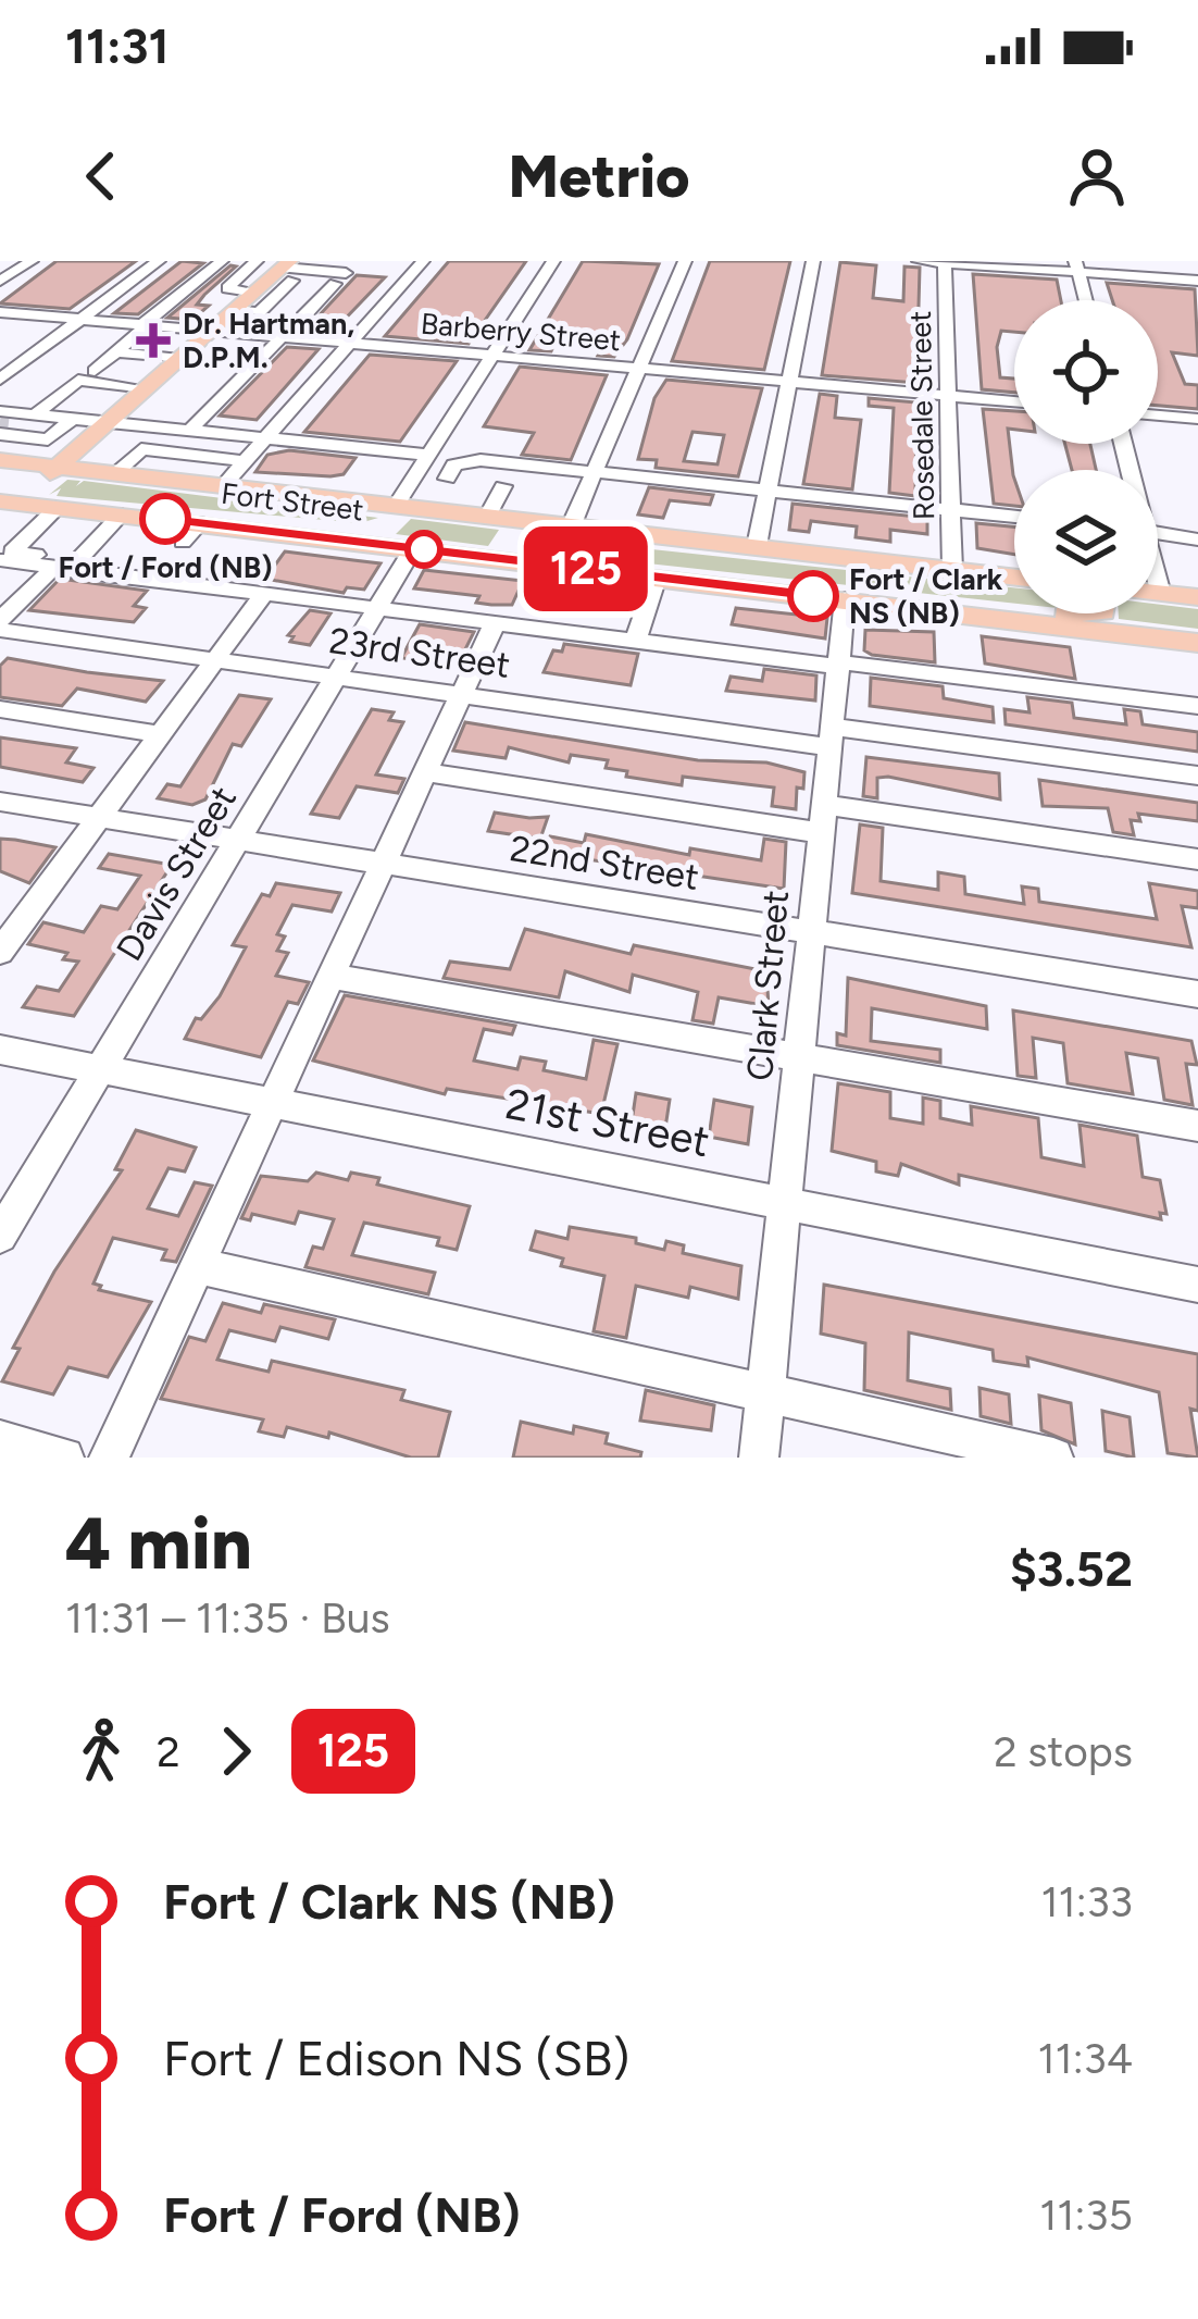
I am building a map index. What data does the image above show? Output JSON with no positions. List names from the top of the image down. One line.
{"streets":{"main road":["Fort Street"],"street":["Barberry Street","Rosedale Street","23rd Street","22nd Street","Davis Street","Clark Street","21st Street"]},"crossings":[["Barberry Street","Rosedale Street"],["Rosedale Street","Fort Street"],["Fort Street","Davis Street"],["Fort Street","Clark Street"],["23rd Street","Davis Street"],["23rd Street","Clark Street"],["22nd Street","Davis Street"],["22nd Street","Clark Street"],["Davis Street","21st Street"],["Clark Street","21st Street"]],"places":{"health":["Dr. Hartman, D.P.M."],"other":["Fort / Ford (NB)","Fort / Clark NS (NB)"]},"lines":["bus line 125"],"page":{"status":"11:31","header":"Metrio","on_map":"125","heading":["4 min","11:31 – 11:35 · Bus","$3.52"],"legs":["2","125","2 stops"],"list":[{"name":"Fort / Clark NS (NB)","value":"11:33"},{"name":"Fort / Edison NS (SB)","value":"11:34"},{"name":"Fort / Ford (NB)","value":"11:35"}]}}
